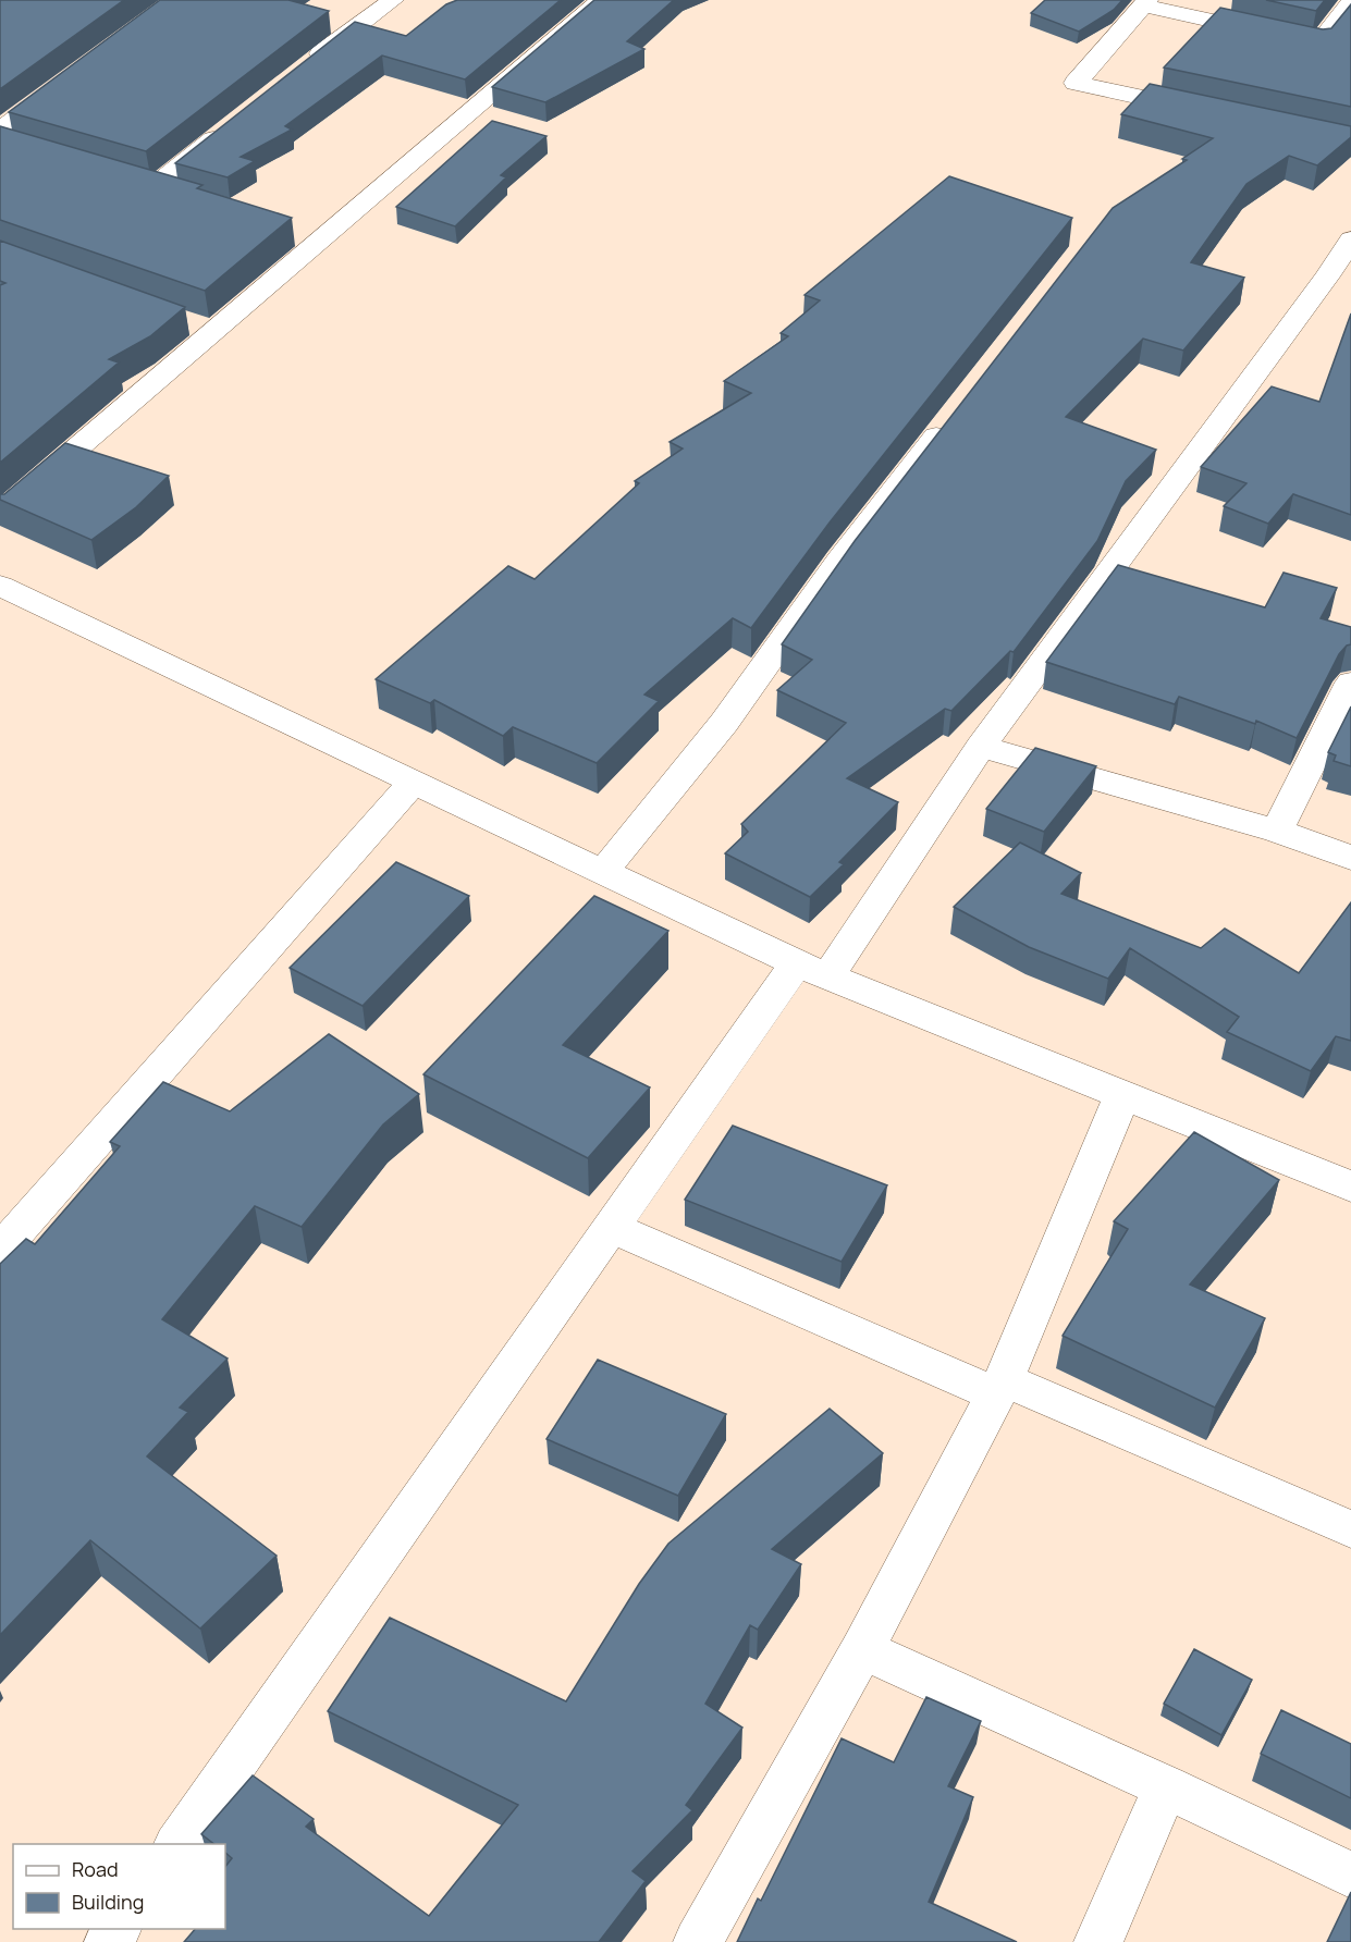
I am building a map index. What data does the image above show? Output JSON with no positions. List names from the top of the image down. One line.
{"legend":["Road","Building"]}
